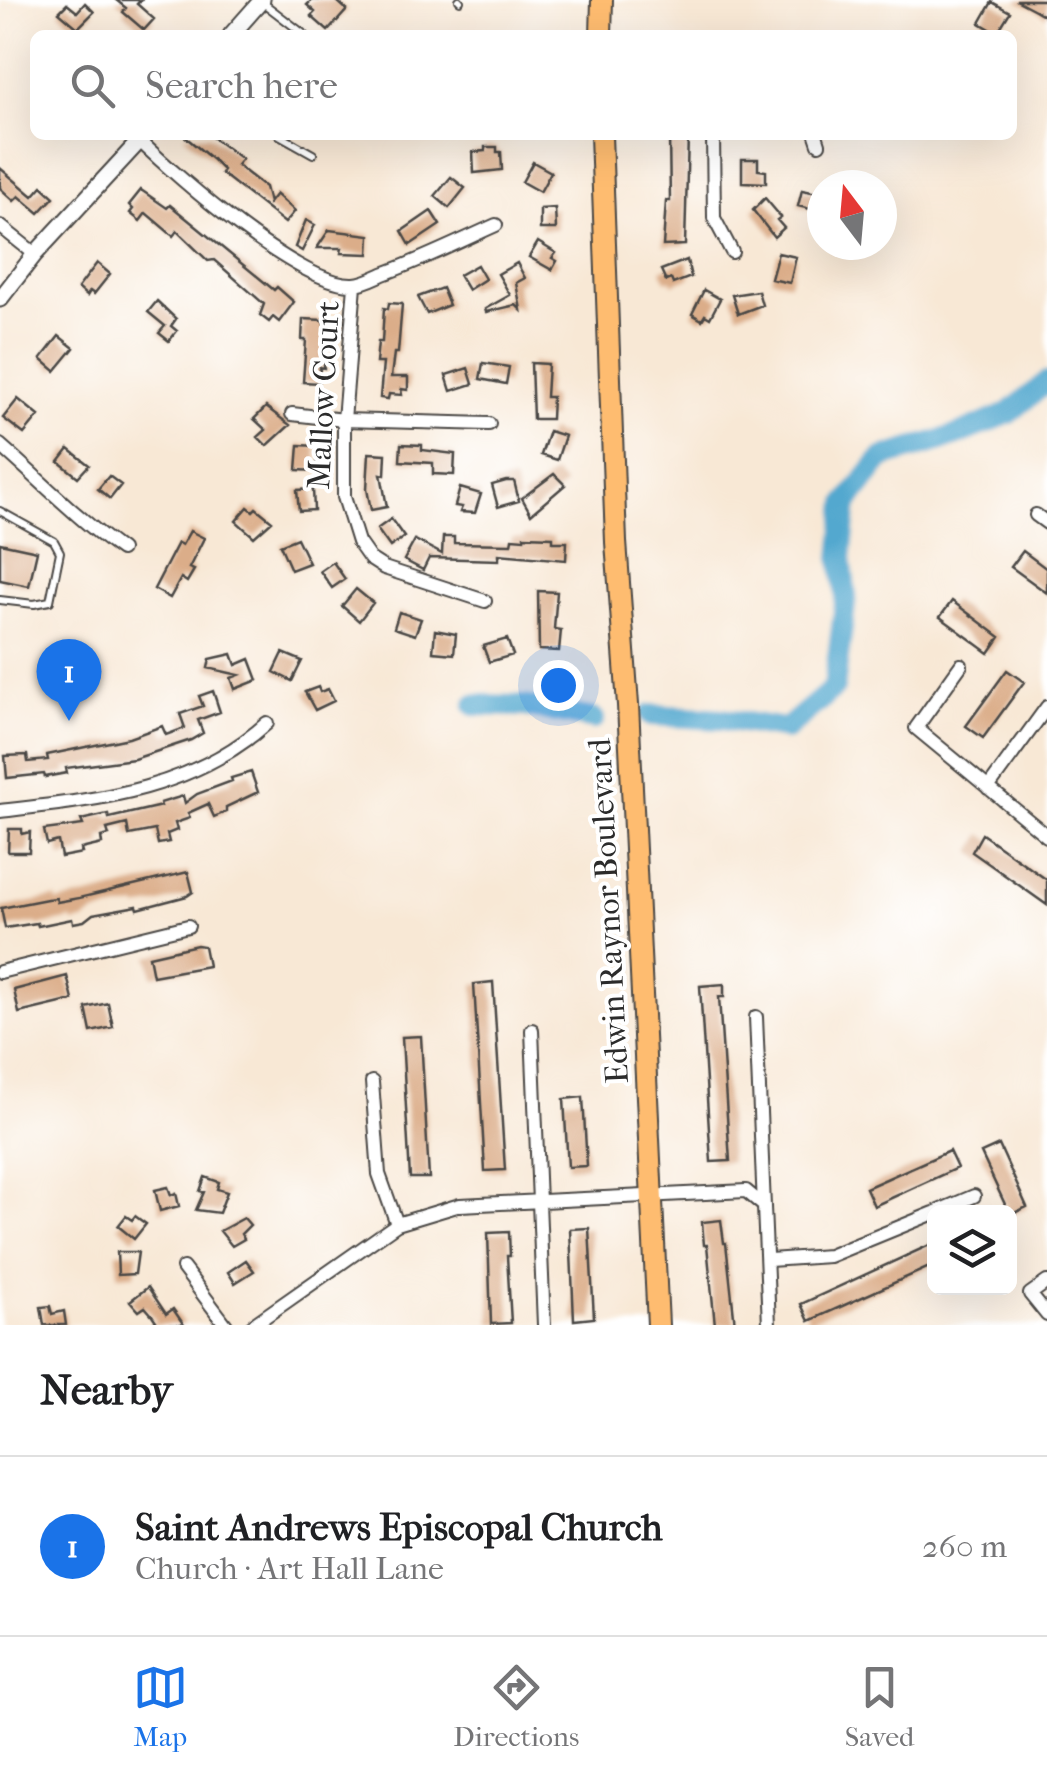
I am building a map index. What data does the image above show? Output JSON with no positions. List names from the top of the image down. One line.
{"streets":{"main road":["Edwin Raynor Boulevard"],"street":["Mallow Court"]},"north":"top","page":{"search":"Search here","pins":"1","heading":"Nearby","list":[{"mark":"1","name":"Saint Andrews Episcopal Church","note":"Church · Art Hall Lane","value":"260 m"}],"nav":["Map","Directions","Saved"]}}
